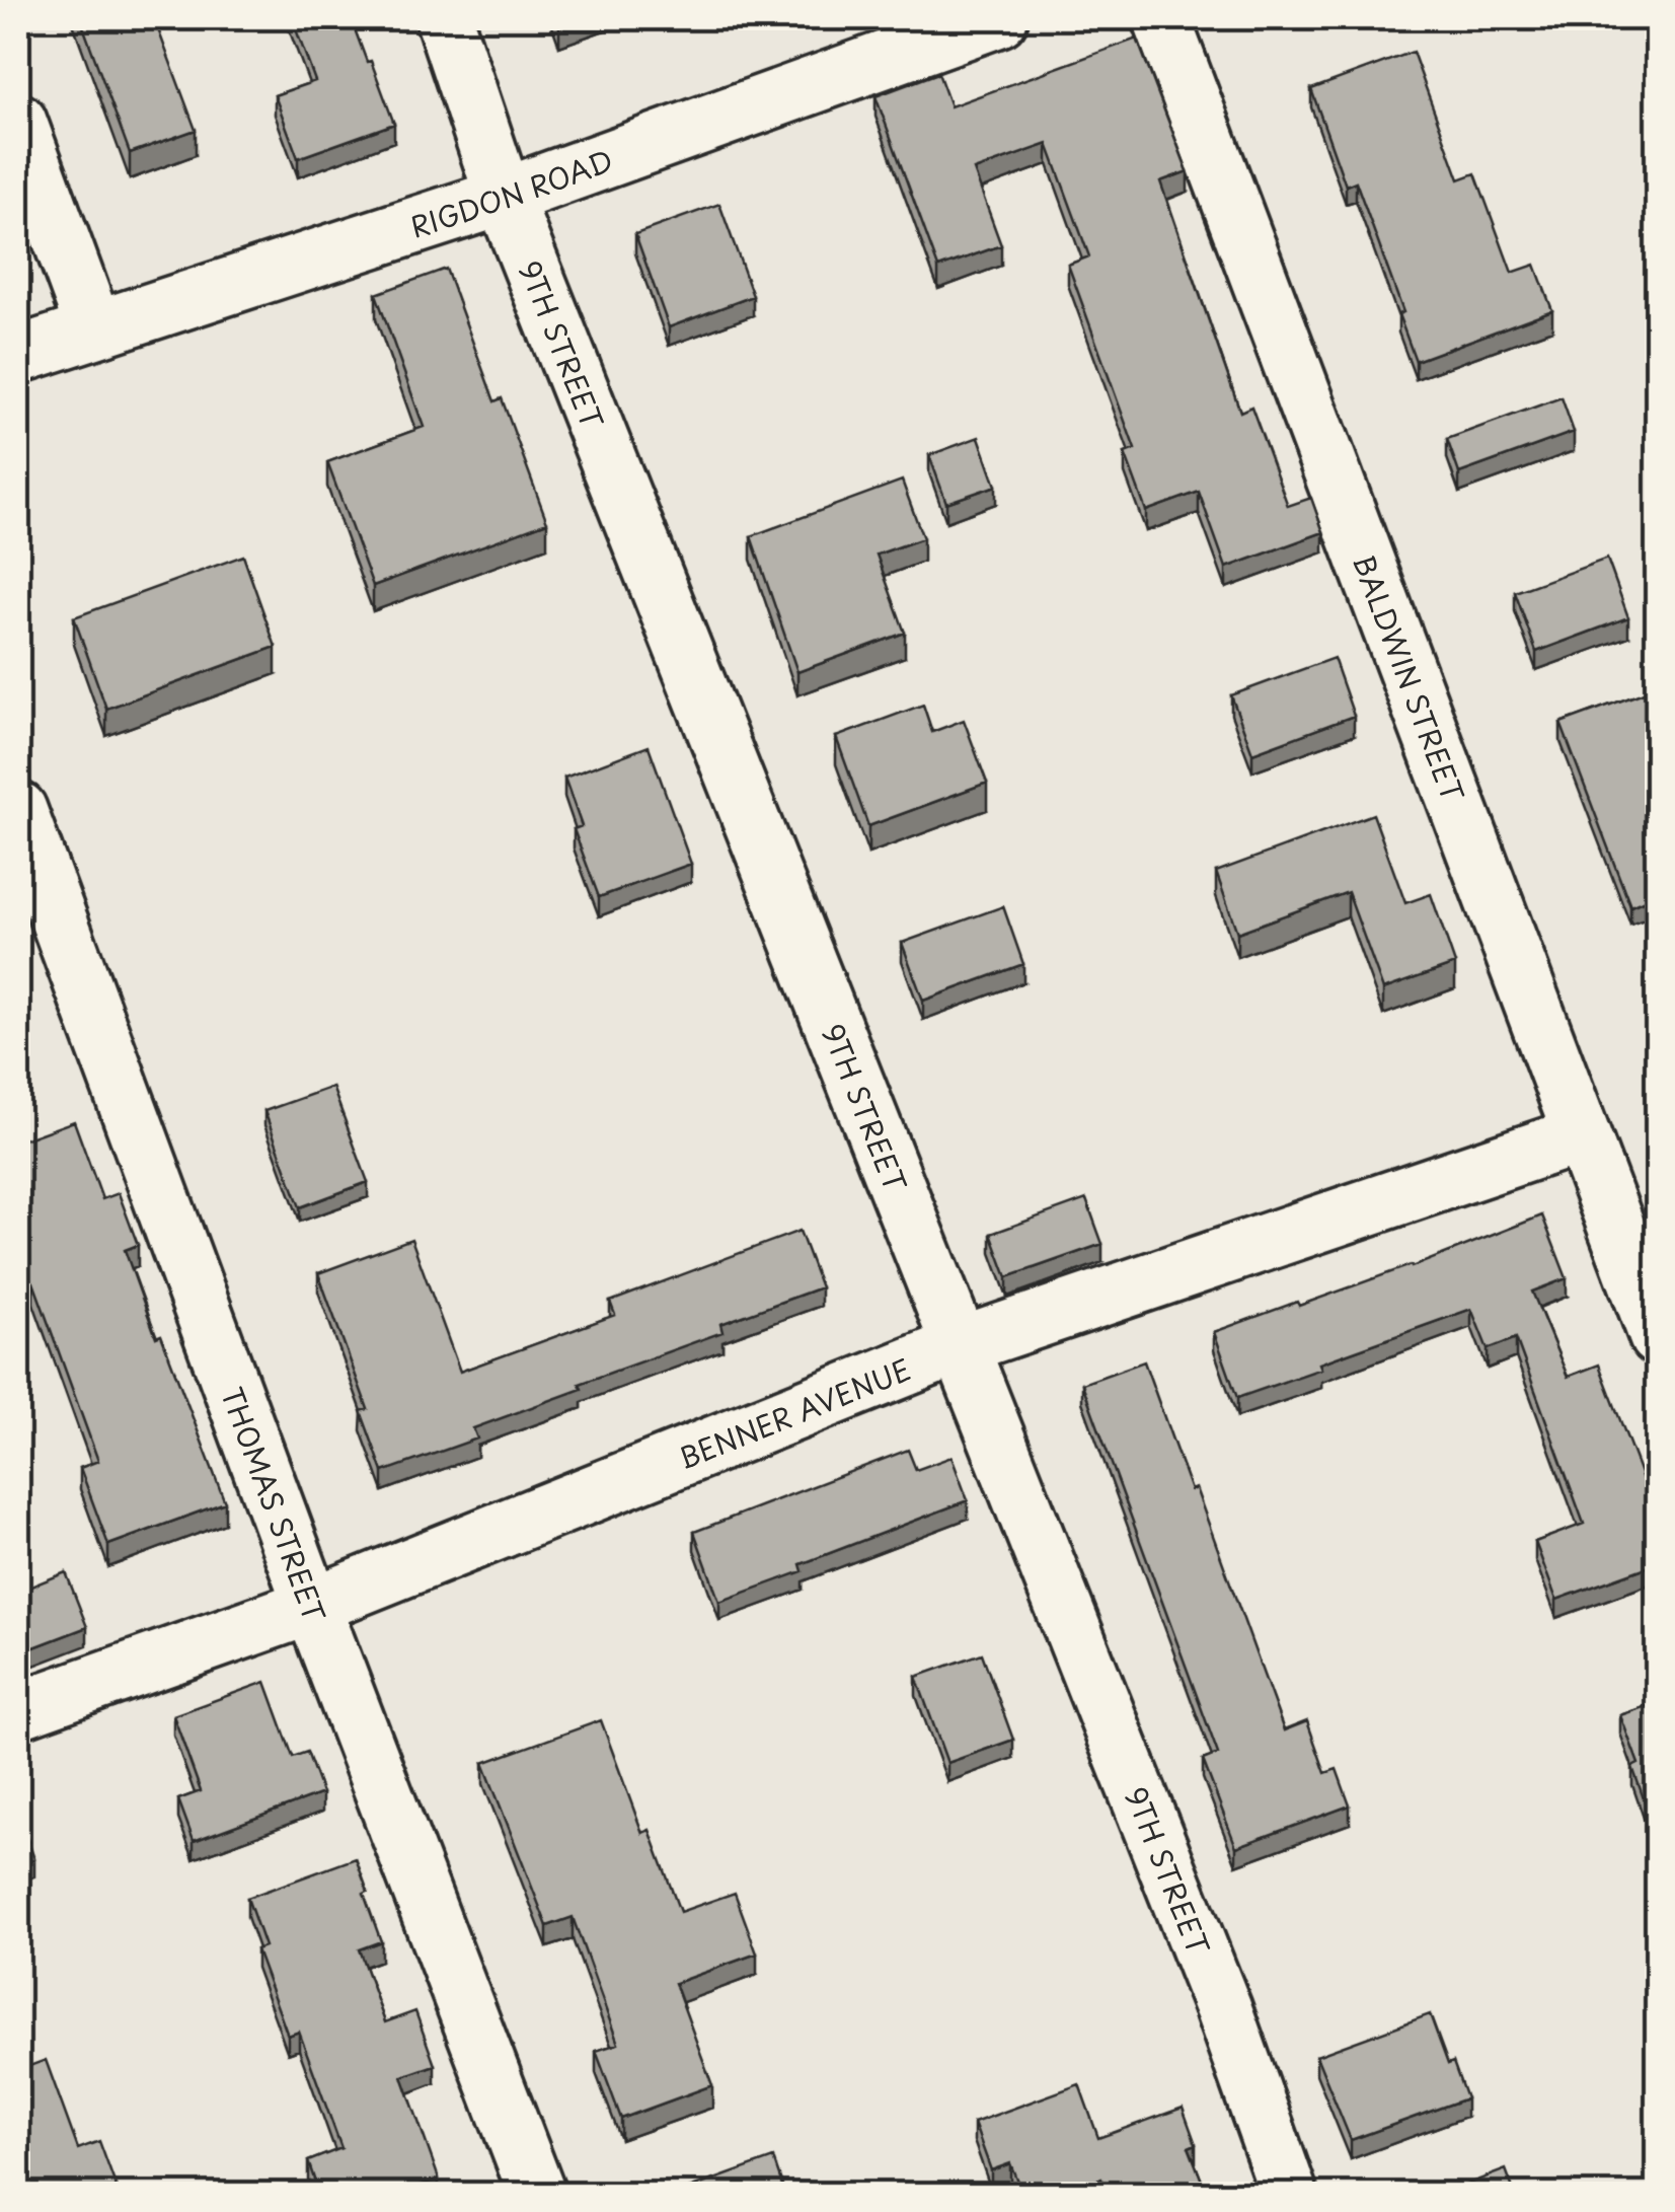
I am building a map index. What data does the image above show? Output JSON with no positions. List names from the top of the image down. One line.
{"streets":{"street":["RIGDON ROAD","9TH STREET","BALDWIN STREET","BENNER AVENUE","THOMAS STREET"]},"crossings":[["RIGDON ROAD","9TH STREET"],["9TH STREET","BENNER AVENUE"],["BALDWIN STREET","BENNER AVENUE"],["BENNER AVENUE","THOMAS STREET"]]}
